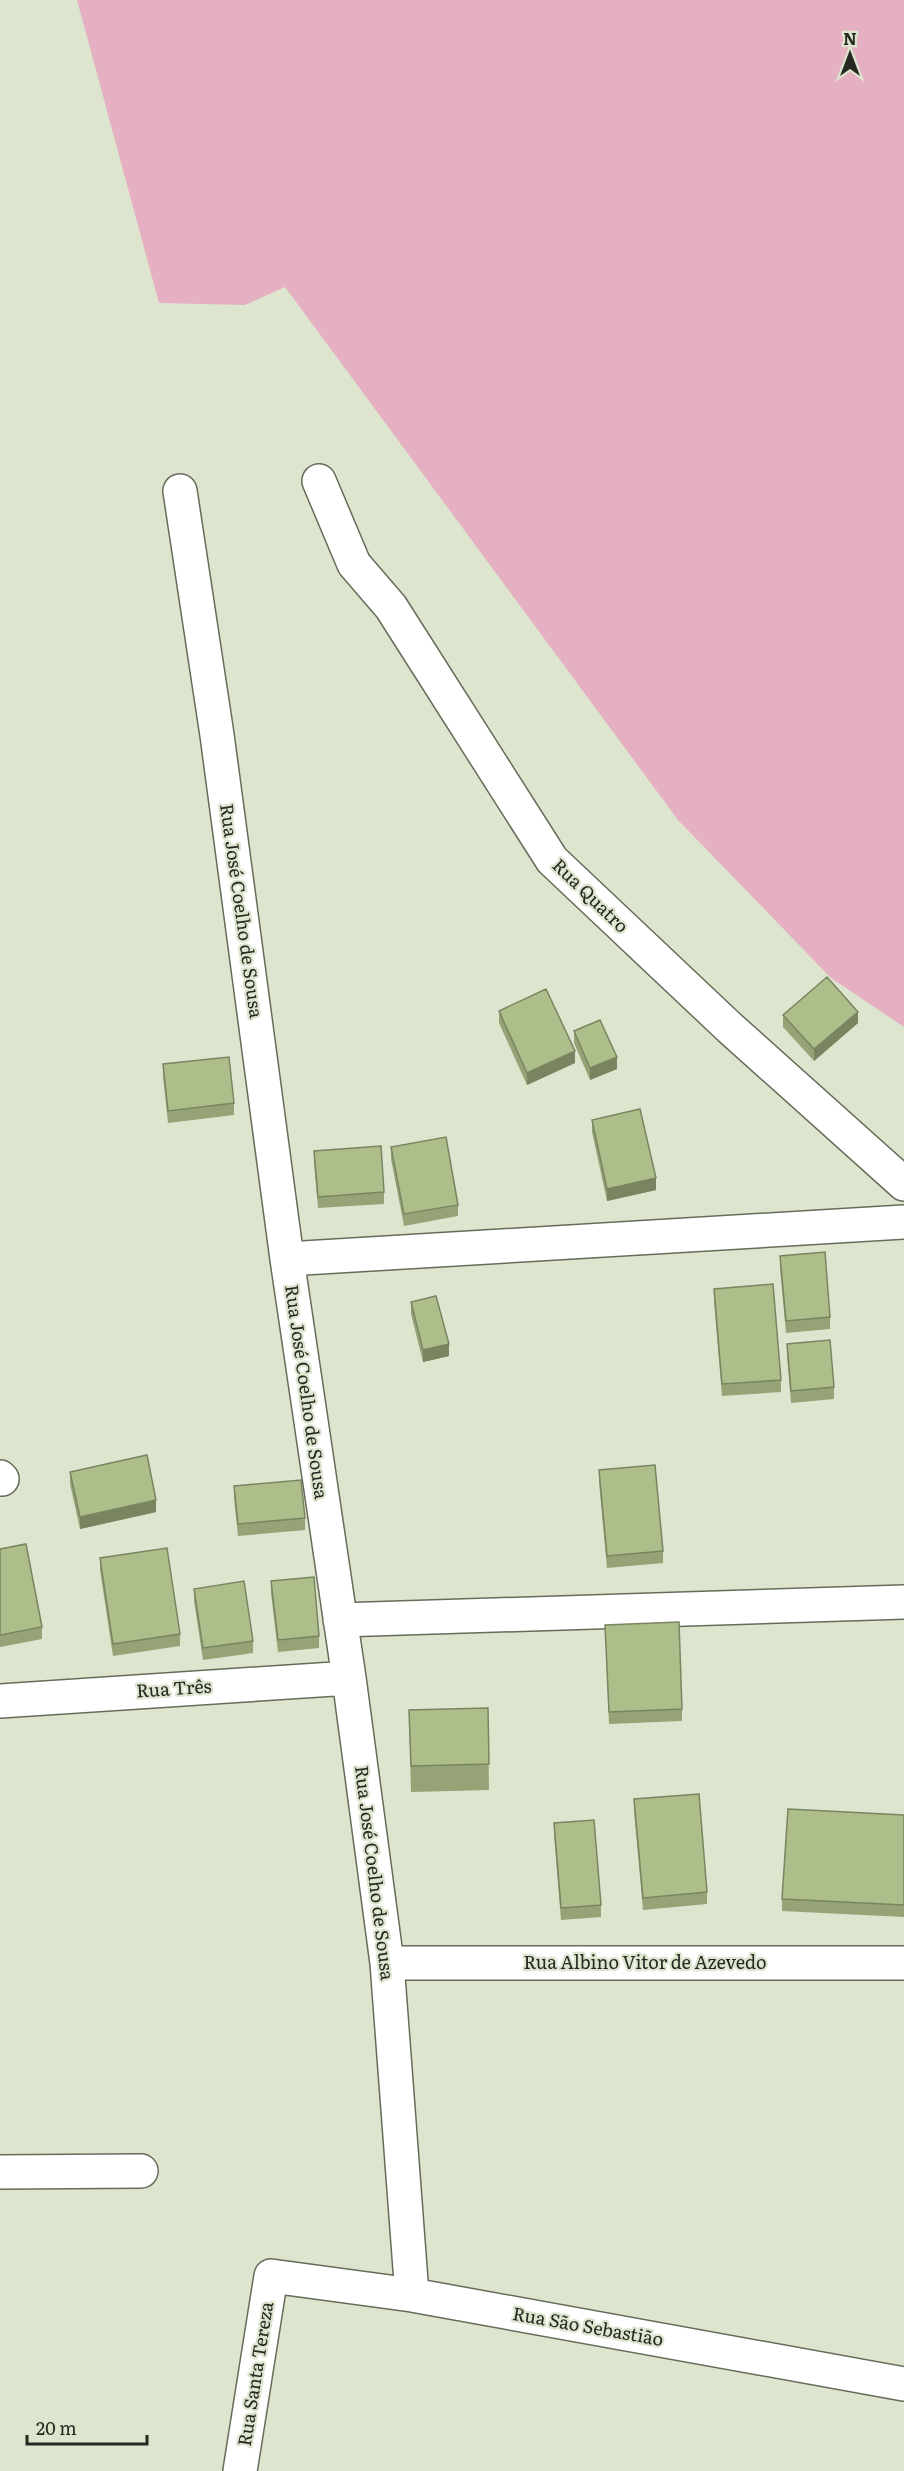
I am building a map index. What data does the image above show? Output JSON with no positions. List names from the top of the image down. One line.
{"streets":{"street":["Rua Quatro","Rua José Coelho de Sousa","Rua Três","Rua Albino Vitor de Azevedo","Rua São Sebastião","Rua Santa Tereza"]},"crossings":[["Rua José Coelho de Sousa","Rua Três"],["Rua José Coelho de Sousa","Rua Albino Vitor de Azevedo"],["Rua José Coelho de Sousa","Rua São Sebastião"],["Rua São Sebastião","Rua Santa Tereza"]],"scale_bar":"20 m","north":"top"}
